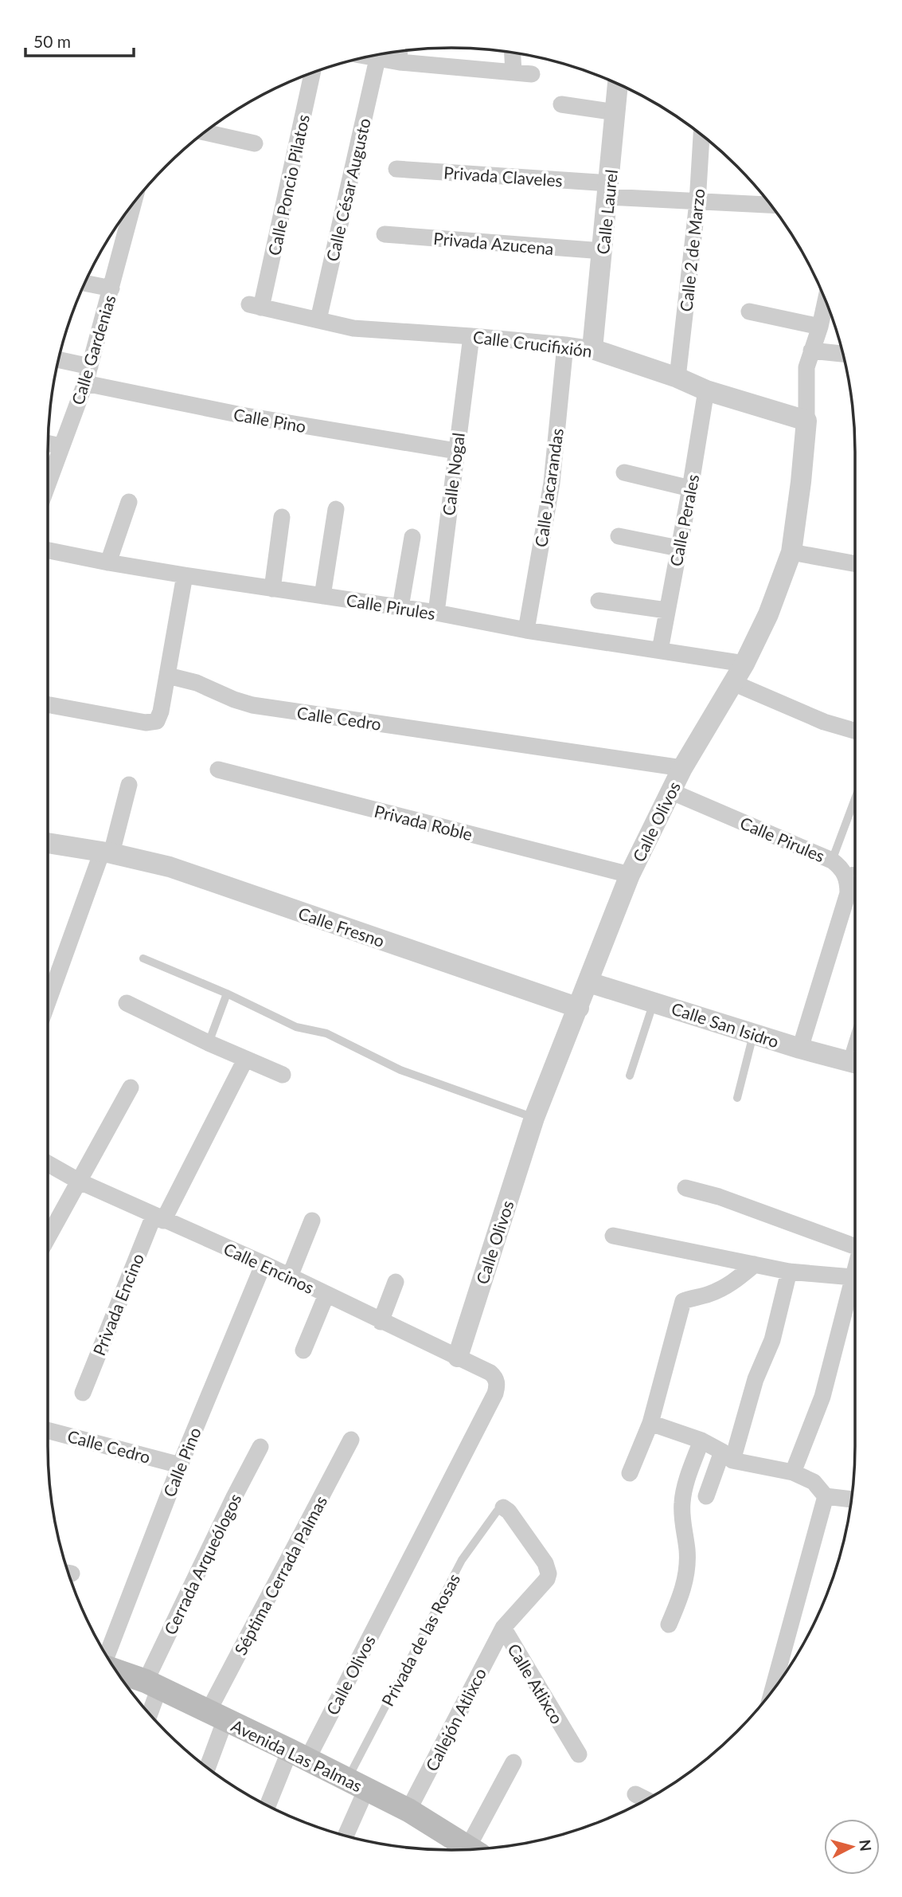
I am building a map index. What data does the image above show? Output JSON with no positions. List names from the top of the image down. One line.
{"streets":{"main road":["Avenida Las Palmas"],"street":["Privada Claveles","Calle Poncio Pilatos","Calle César Augusto","Calle Laurel","Privada Azucena","Calle 2 de Marzo","Calle Crucifixión","Calle Gardenias","Calle Pino","Calle Nogal","Calle Jacarandas","Calle Perales","Calle Pirules","Calle Cedro","Calle Olivos","Privada Roble","Calle Fresno","Calle San Isidro","Calle Encinos","Privada Encino","Cerrada Arqueólogos","Séptima Cerrada Palmas","Calle Atlixco","Callejón Atlixco"],"lane":["Privada de las Rosas"]},"crossings":[["Privada Claveles","Calle Laurel"],["Privada Claveles","Calle 2 de Marzo"],["Calle Poncio Pilatos","Calle Crucifixión"],["Calle César Augusto","Calle Crucifixión"],["Calle Laurel","Privada Azucena"],["Calle Laurel","Calle Crucifixión"],["Calle 2 de Marzo","Calle Crucifixión"],["Calle Crucifixión","Calle Nogal"],["Calle Crucifixión","Calle Jacarandas"],["Calle Crucifixión","Calle Perales"],["Calle Crucifixión","Calle Olivos"],["Calle Gardenias","Calle Pino"],["Calle Pino","Calle Nogal"],["Calle Pino","Calle Cedro"],["Calle Pino","Calle Encinos"],["Calle Nogal","Calle Pirules"],["Calle Jacarandas","Calle Pirules"],["Calle Perales","Calle Pirules"],["Calle Pirules","Calle Olivos"],["Calle Cedro","Calle Olivos"],["Calle Olivos","Privada Roble"],["Calle Olivos","Calle Fresno"],["Calle Olivos","Calle San Isidro"],["Calle Olivos","Calle Encinos"],["Calle Olivos","Avenida Las Palmas"],["Calle Encinos","Privada Encino"],["Cerrada Arqueólogos","Avenida Las Palmas"],["Séptima Cerrada Palmas","Avenida Las Palmas"],["Privada de las Rosas","Calle Atlixco"],["Privada de las Rosas","Avenida Las Palmas"],["Calle Atlixco","Callejón Atlixco"],["Callejón Atlixco","Avenida Las Palmas"]],"scale_bar":"50 m","north":"right"}
